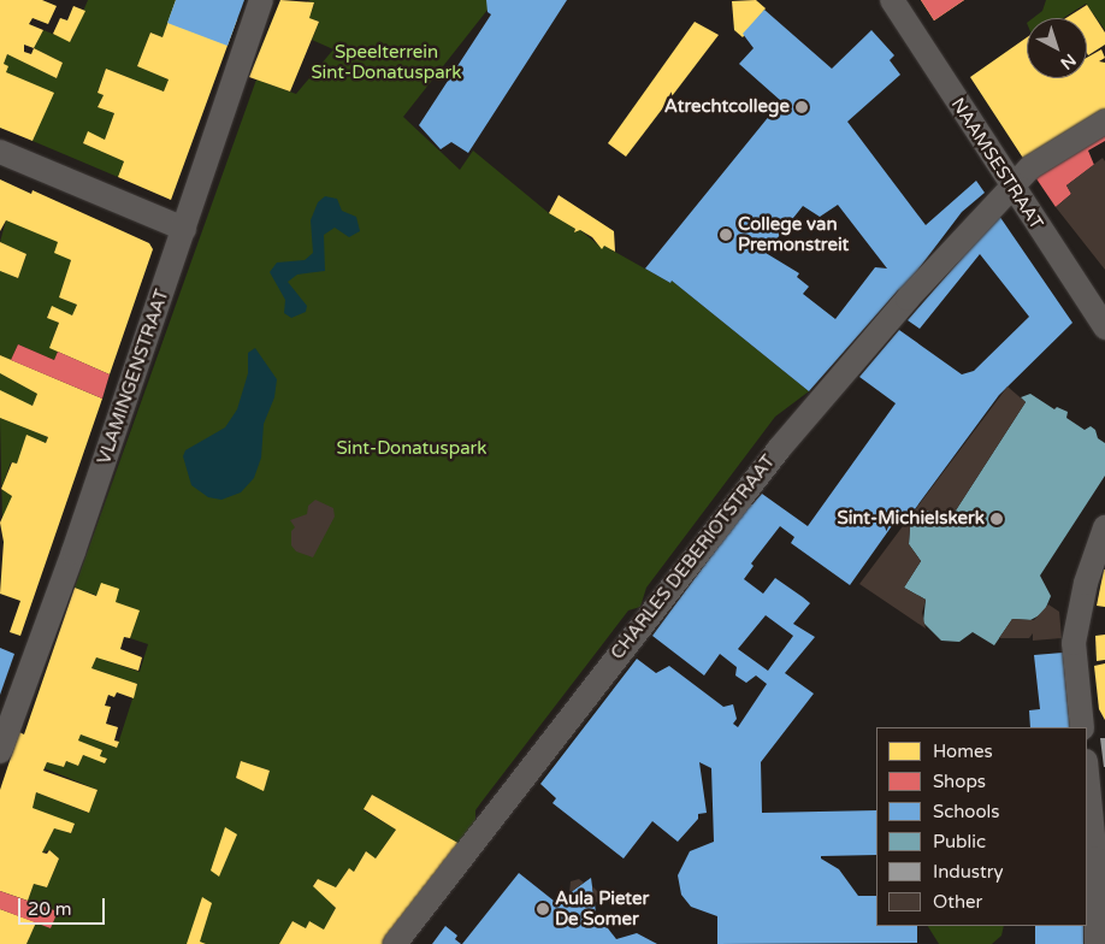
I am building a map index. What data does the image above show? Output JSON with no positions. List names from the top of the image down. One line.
{"streets":{"street":["NAAMSESTRAAT","VLAMINGENSTRAAT","CHARLES DEBERIOTSTRAAT"]},"crossings":[["NAAMSESTRAAT","CHARLES DEBERIOTSTRAAT"]],"parks":["Speelterrein Sint-Donatuspark","Sint-Donatuspark"],"places":["Atrechtcollege","College van Premonstreit","Sint-Michielskerk","Aula Pieter De Somer"],"legend":["Homes","Shops","Schools","Public","Industry","Other"],"scale_bar":"20 m","north":"bottom right"}
